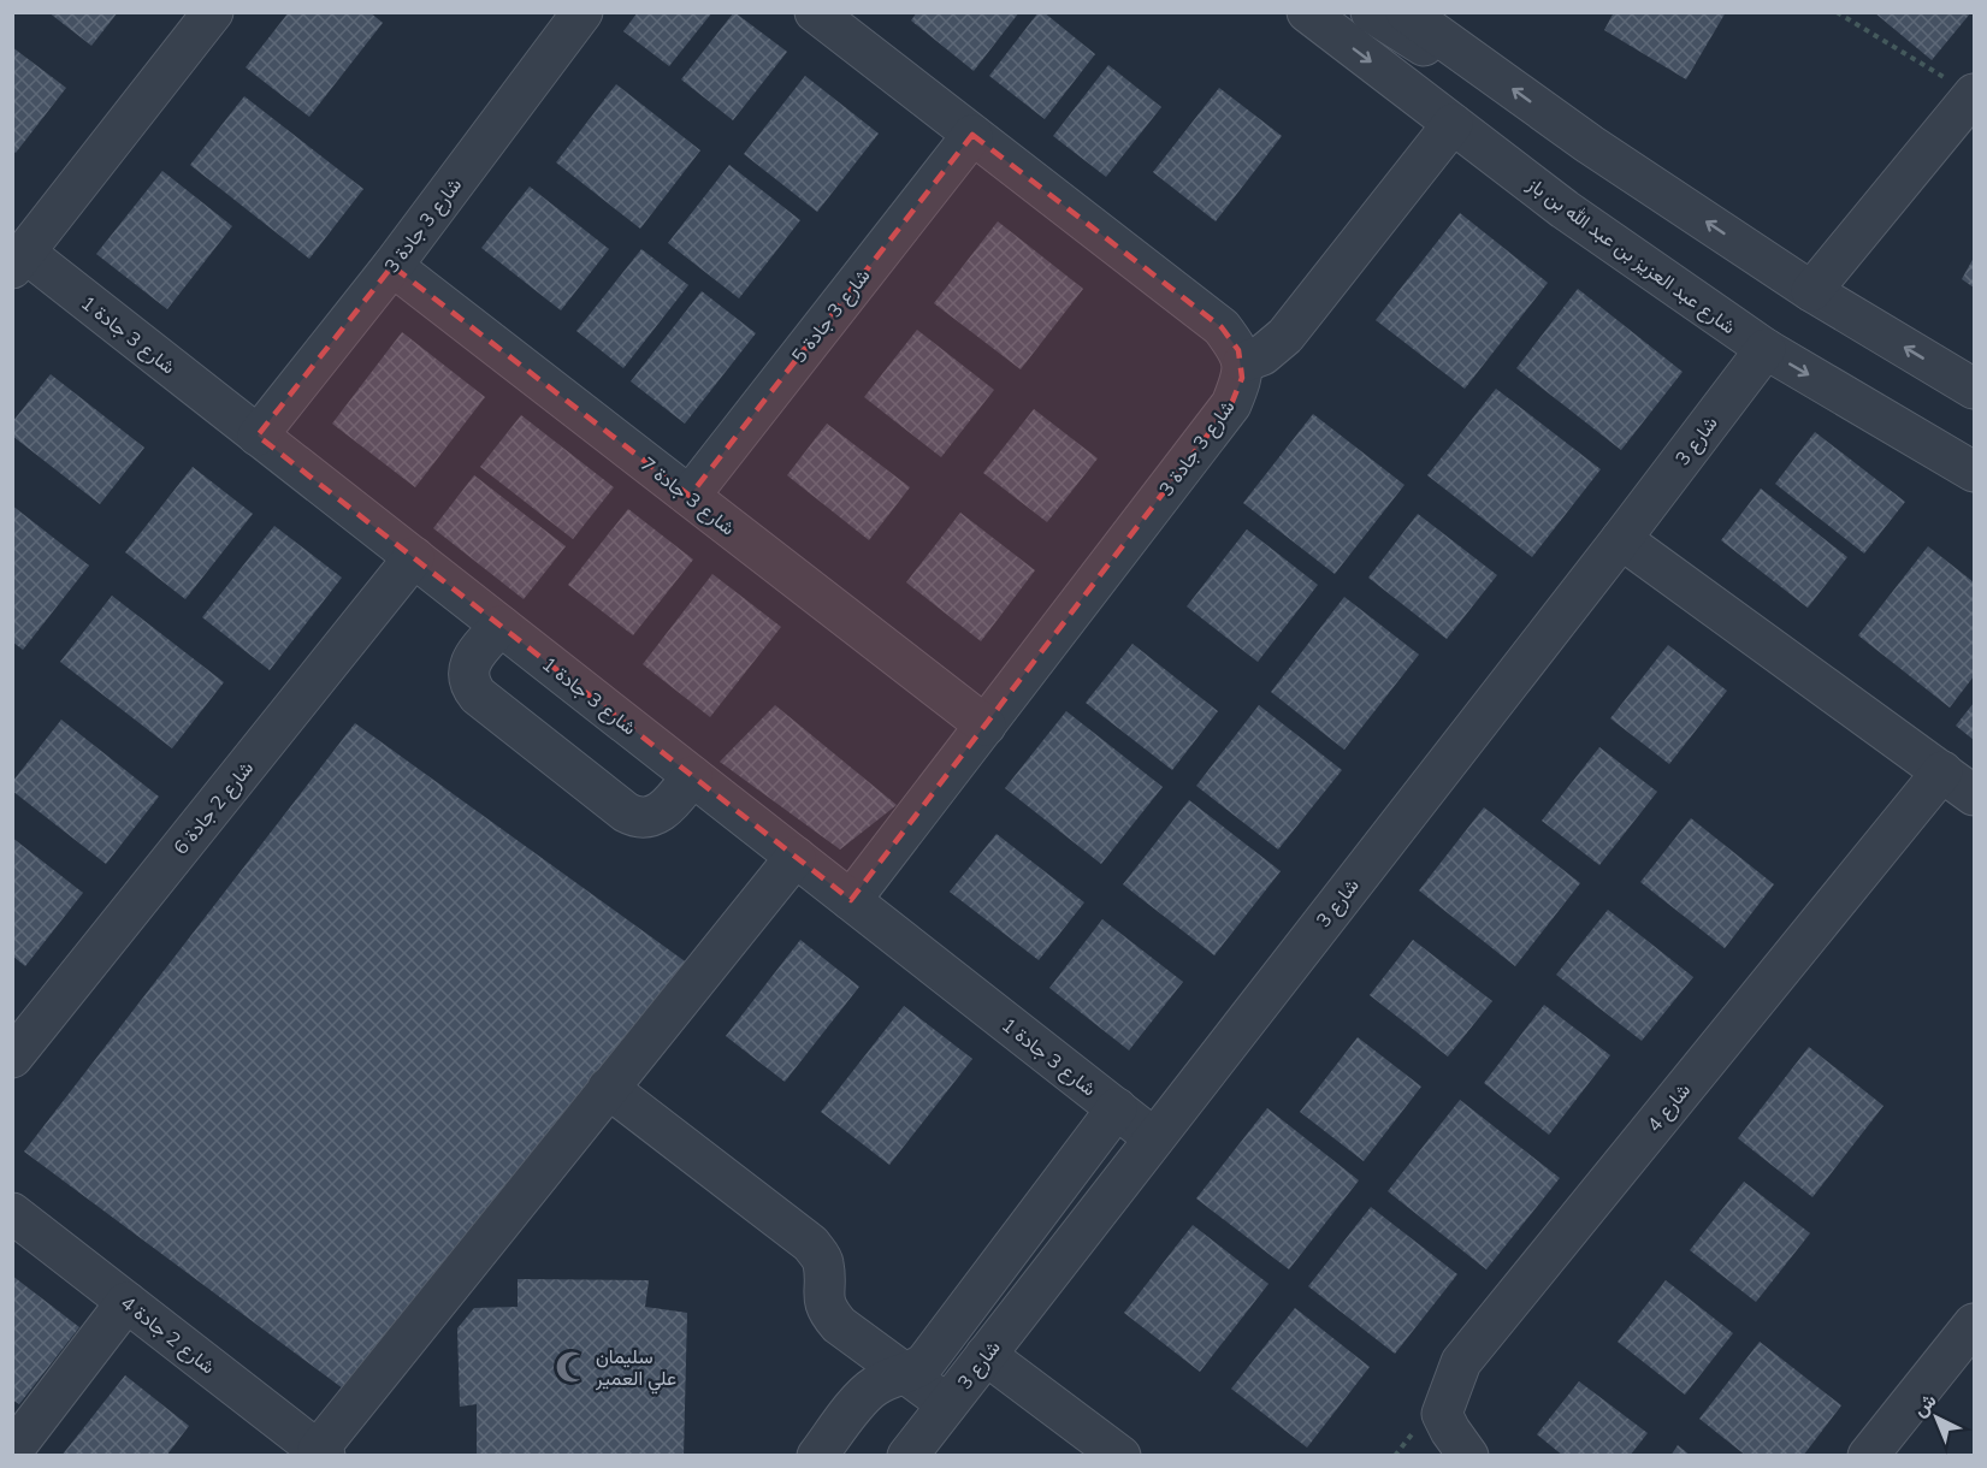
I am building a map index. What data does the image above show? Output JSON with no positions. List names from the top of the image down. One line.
{"streets":{"street":["شارع 3 جادة 3","شارع عبد العزيز بن عبد الله بن باز","شارع 3 جادة 5","شارع 3 جادة 1","شارع 3","شارع 3 جادة 7","شارع 2 جادة 6","شارع 4","شارع 2 جادة 4"]},"crossings":[["شارع 3 جادة 3","شارع 3 جادة 1"],["شارع 3 جادة 3","شارع 3 جادة 7"],["شارع عبد العزيز بن عبد الله بن باز","شارع 3"],["شارع 3 جادة 5","شارع 3 جادة 7"],["شارع 3 جادة 1","شارع 3"],["شارع 3 جادة 1","شارع 2 جادة 6"]],"places":{"mosque":["سليمان علي العمير"]},"north":"top left"}
